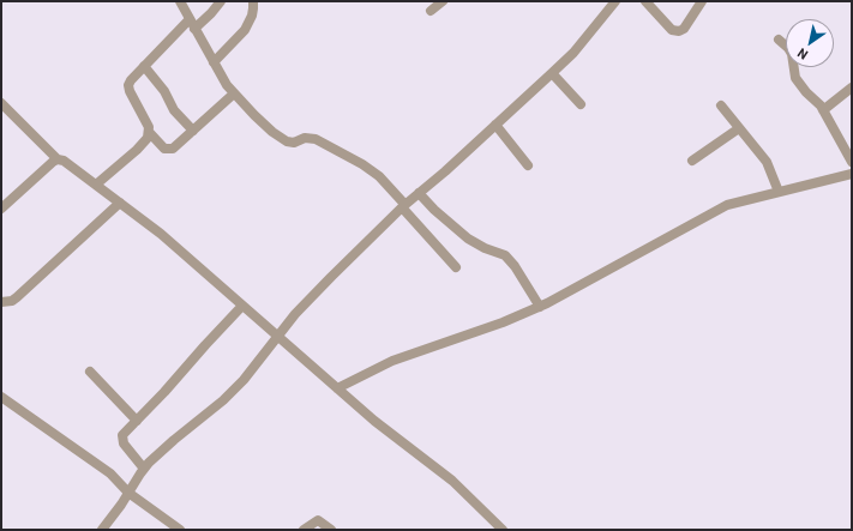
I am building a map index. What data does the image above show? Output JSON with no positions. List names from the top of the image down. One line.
{"north":"bottom left"}
